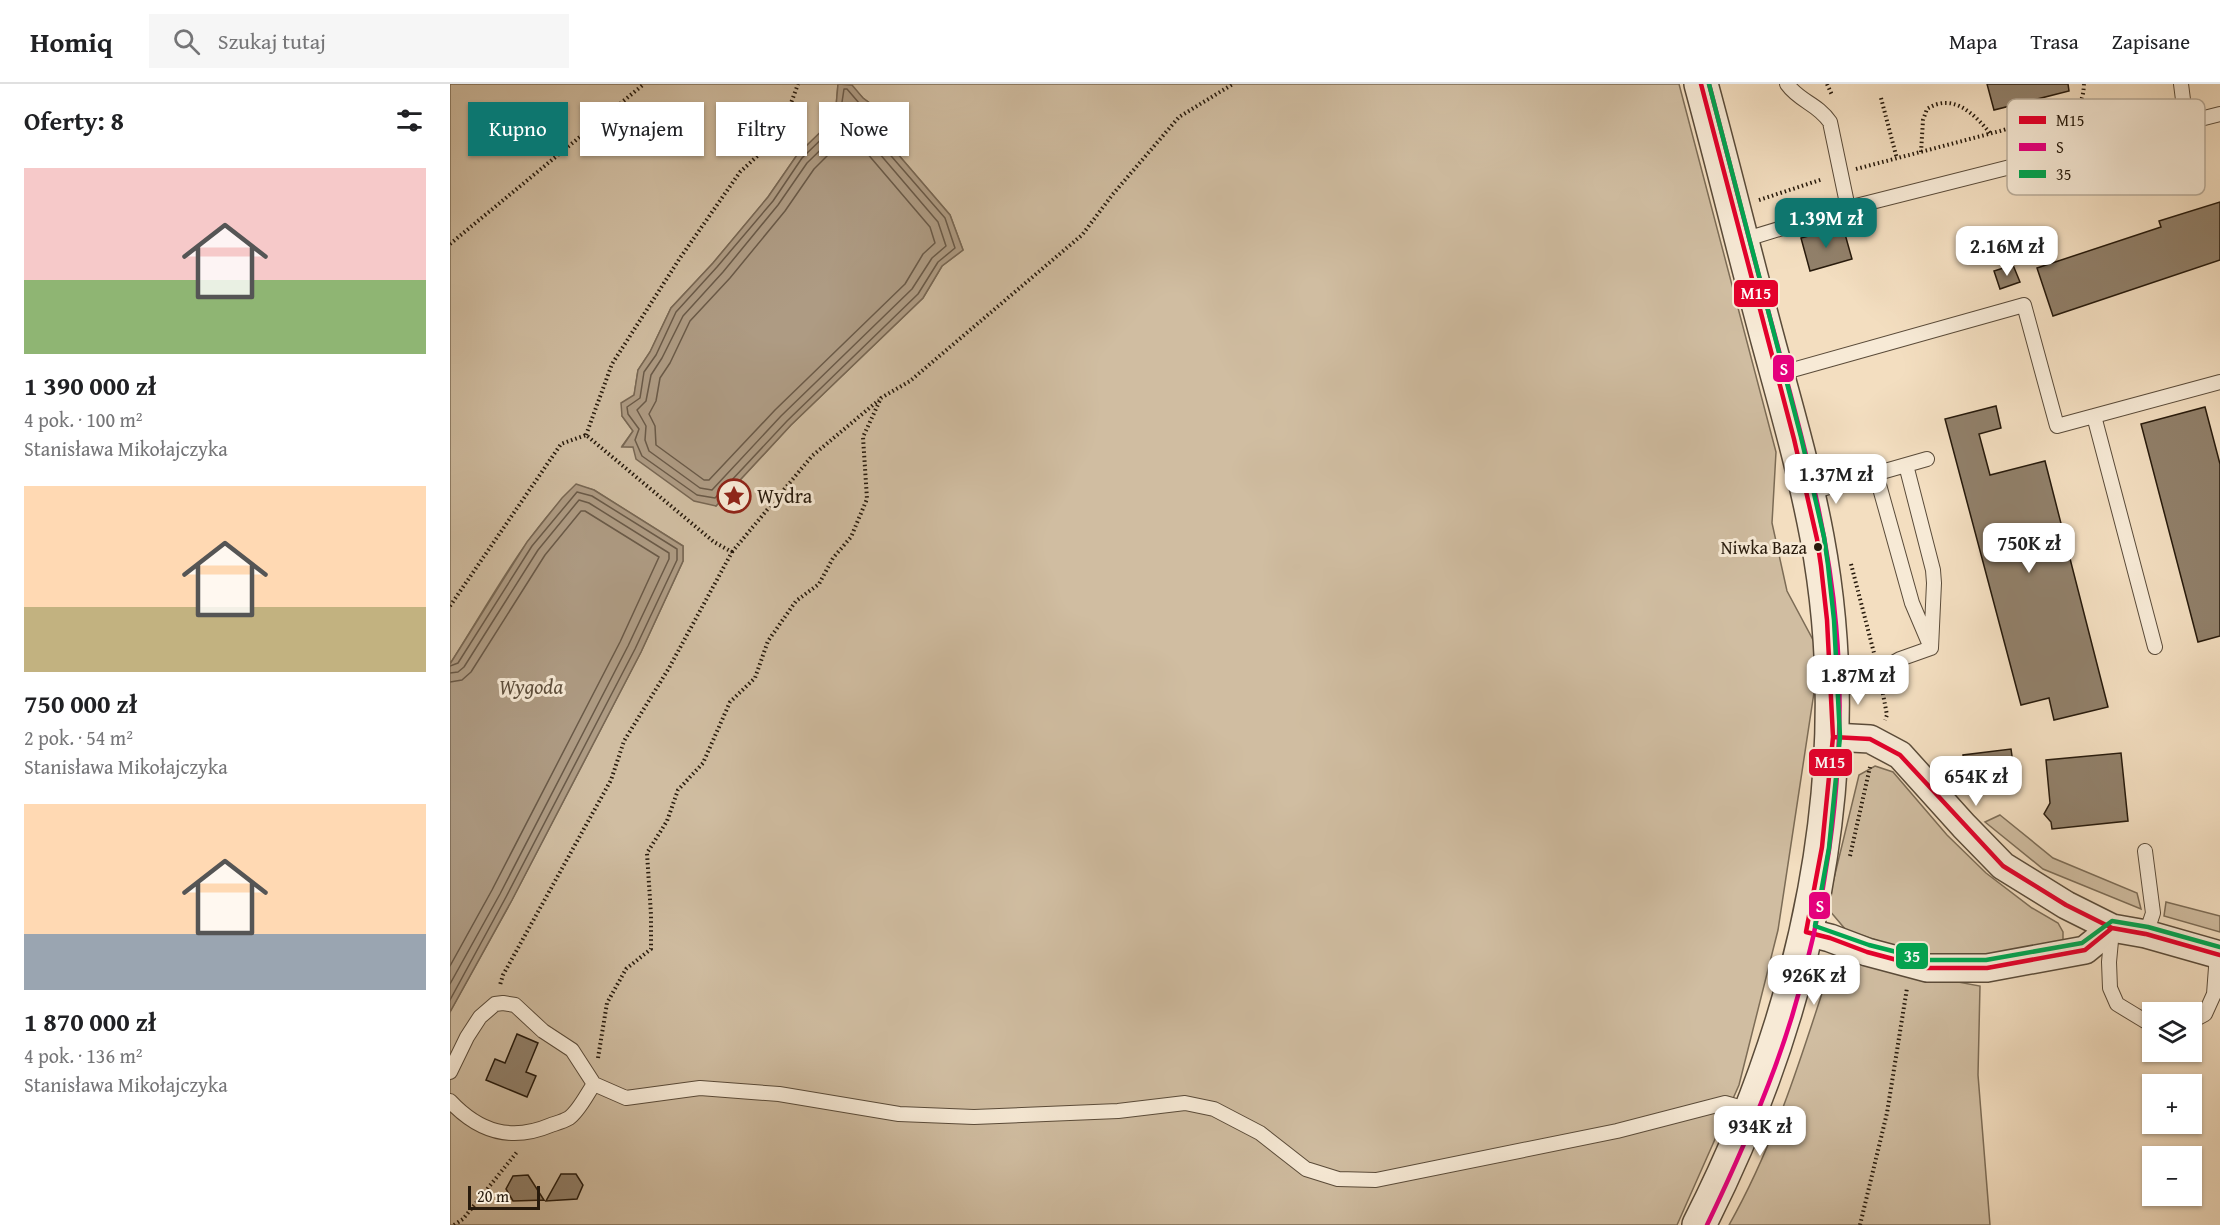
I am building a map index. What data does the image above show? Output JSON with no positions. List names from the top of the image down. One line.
{"water":["Wygoda"],"places":{"place":["Wydra"],"other":["Niwka Baza"]},"lines":["transit line M15","transit line S","transit line 35"],"legend":["M15","S","35"],"scale_bar":"20 m","page":{"header":"Homiq","search":"Szukaj tutaj","nav":["Mapa","Trasa","Zapisane"],"heading":"Oferty: 8","chip":["Kupno","Wynajem","Filtry","Nowe"],"list":[{"name":"1 390 000 zł","note":"4 pok. · 100 m² · Stanisława Mikołajczyka"},{"name":"750 000 zł","note":"2 pok. · 54 m² · Stanisława Mikołajczyka"},{"name":"1 870 000 zł","note":"4 pok. · 136 m² · Stanisława Mikołajczyka"}],"price":["1.39M zł","2.16M zł","1.37M zł","750K zł","1.87M zł","654K zł","926K zł","934K zł"],"map_buttons":["+","−"],"scale":"20 m"}}
